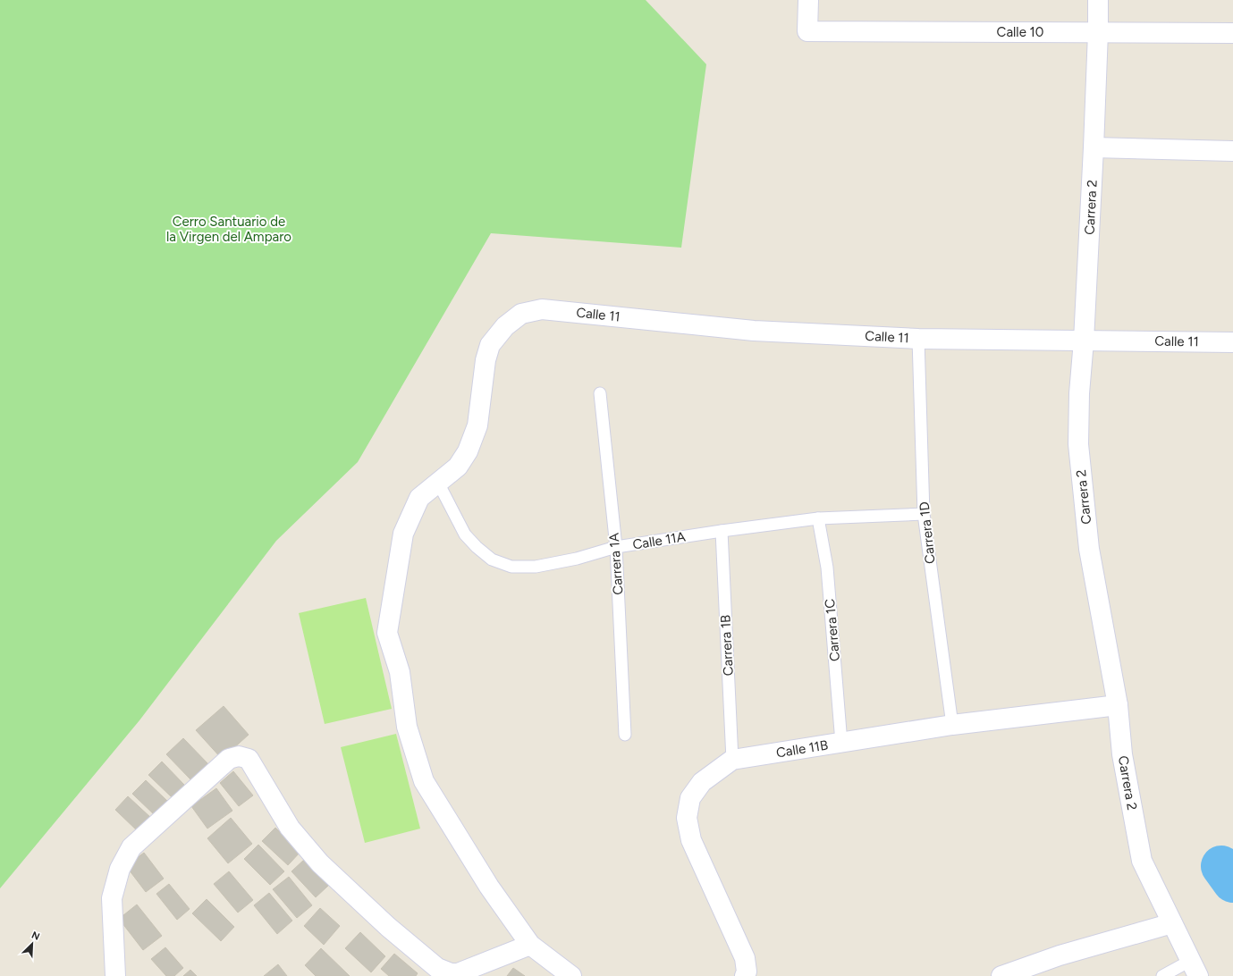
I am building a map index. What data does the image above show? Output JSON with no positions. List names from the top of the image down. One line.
{"streets":{"street":["Calle 10","Carrera 2","Calle 11","Calle 11B"],"lane":["Carrera 1D","Calle 11A","Carrera 1A","Carrera 1C","Carrera 1B"]},"crossings":[["Calle 10","Carrera 2"],["Carrera 2","Calle 11"],["Carrera 2","Calle 11B"],["Calle 11","Carrera 1D"],["Calle 11","Calle 11A"],["Carrera 1D","Calle 11A"],["Carrera 1D","Calle 11B"],["Calle 11A","Carrera 1A"],["Calle 11A","Carrera 1C"],["Calle 11A","Carrera 1B"],["Carrera 1C","Calle 11B"],["Carrera 1B","Calle 11B"]],"parks":["Cerro Santuario de la Virgen del Amparo"],"north":"top right"}
